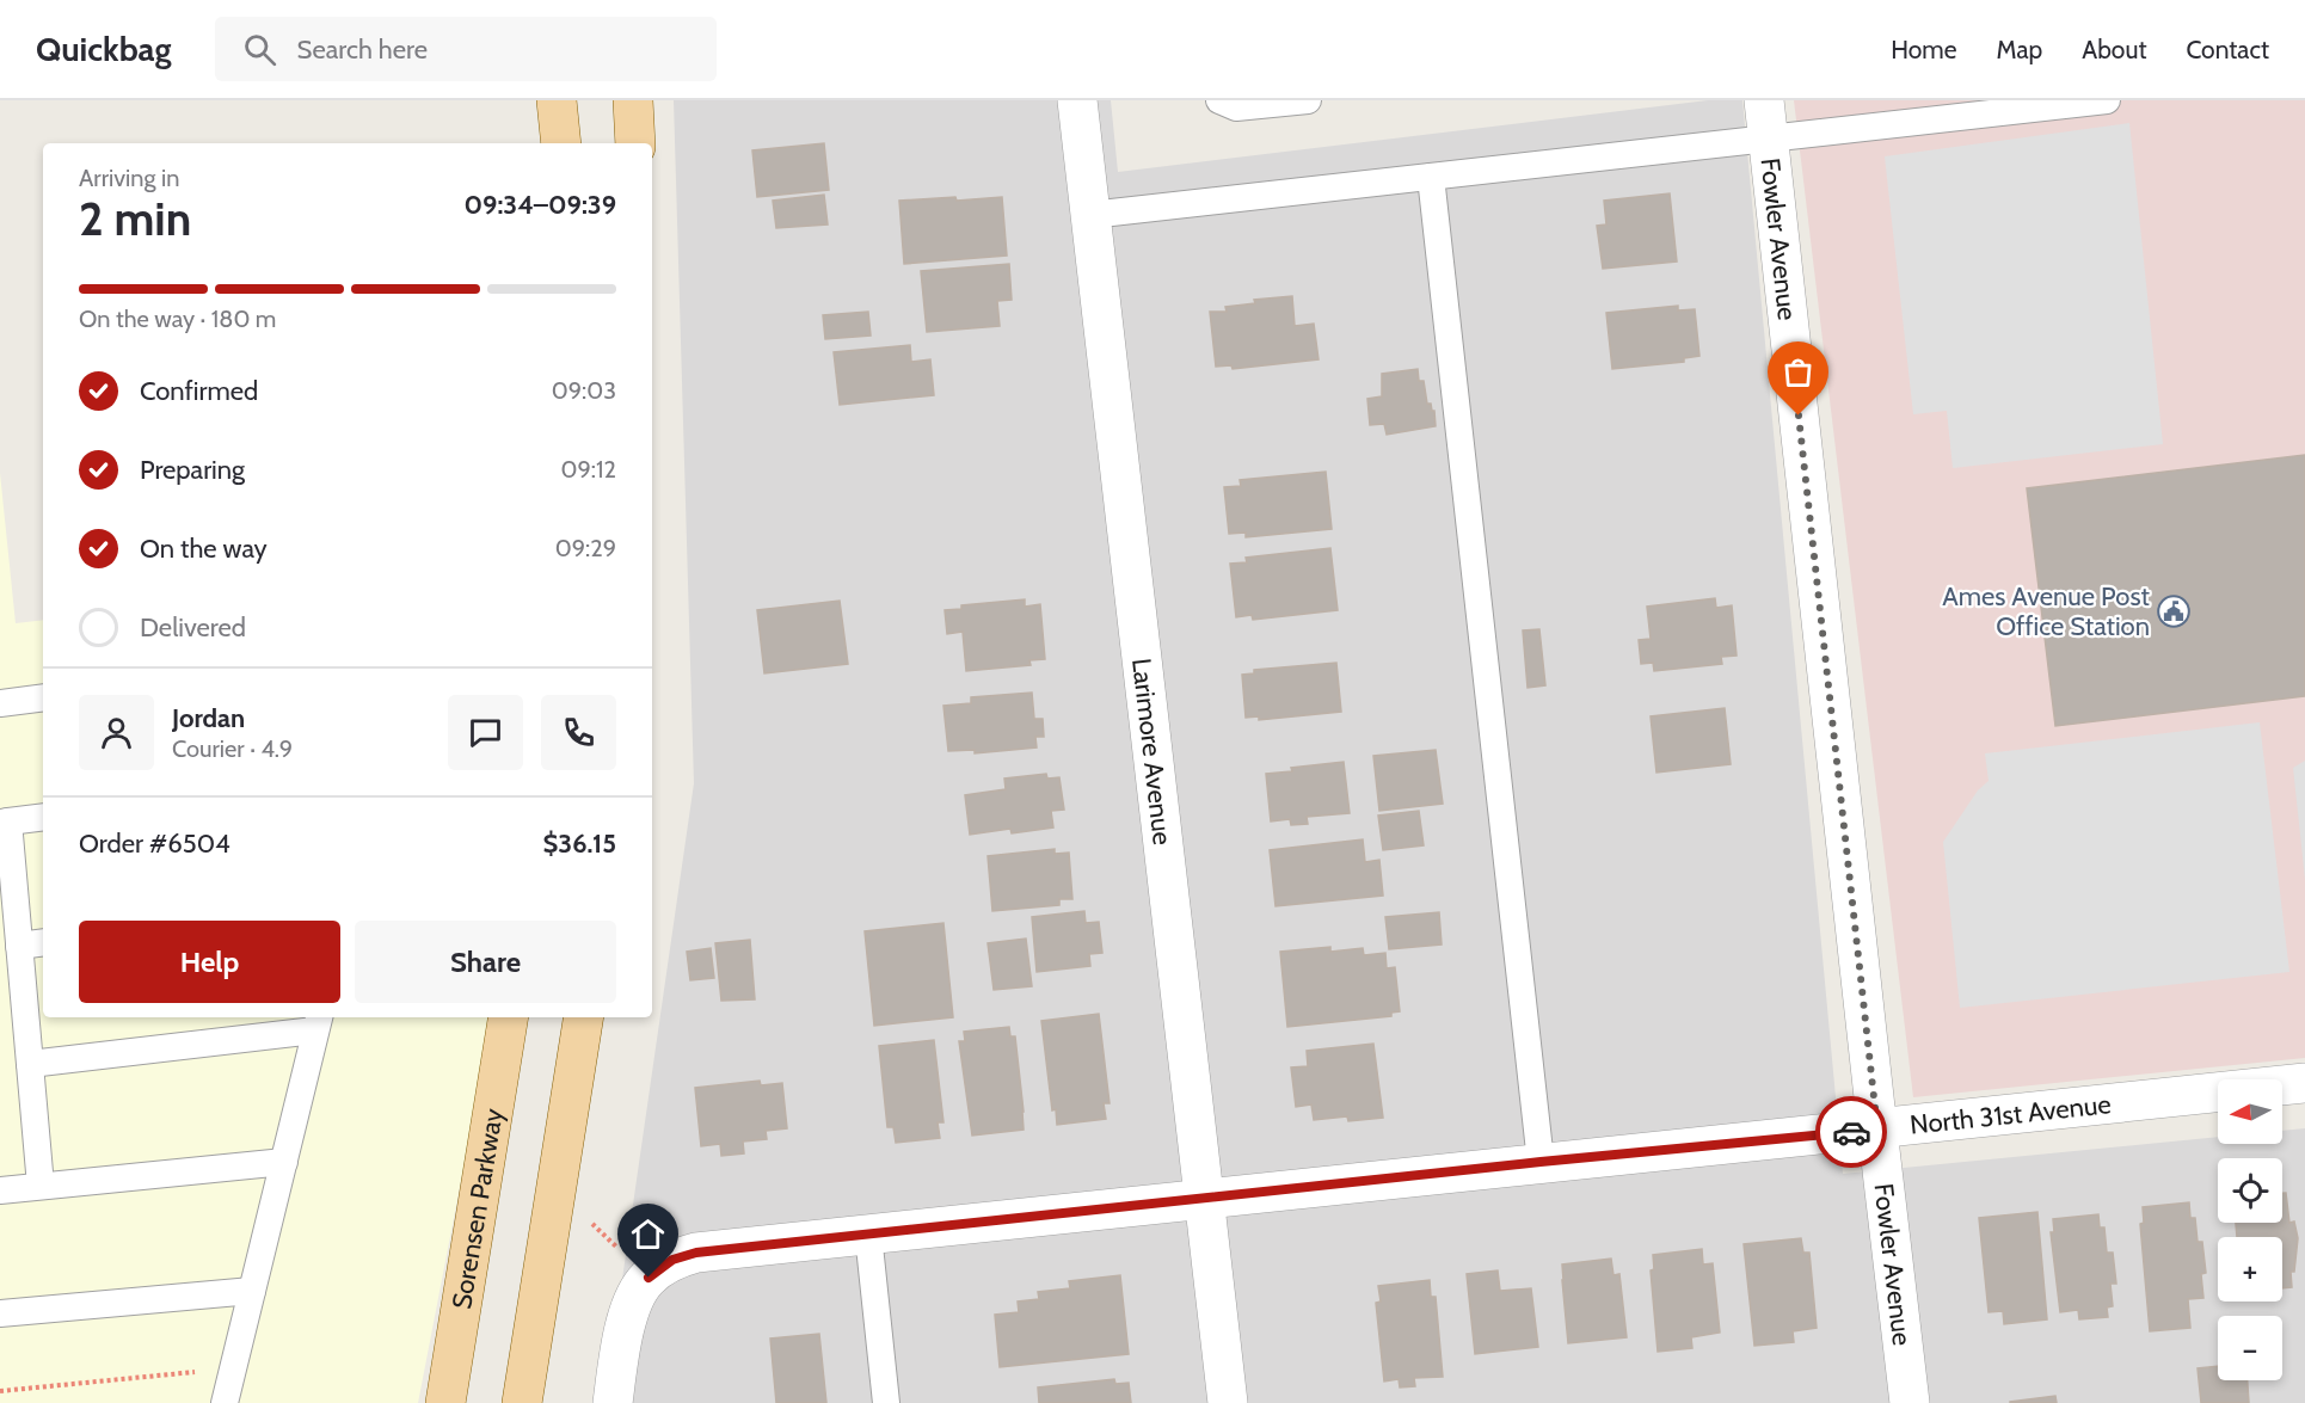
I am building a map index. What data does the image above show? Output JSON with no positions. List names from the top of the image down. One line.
{"streets":{"main road":["Sorensen Parkway"],"street":["Fowler Avenue","Larimore Avenue","North 31st Avenue"]},"crossings":[["Fowler Avenue","North 31st Avenue"],["Larimore Avenue","North 31st Avenue"]],"places":{"public building":["Ames Avenue Post Office Station"]},"north":"left","page":{"header":"Quickbag","search":"Search here","nav":["Home","Map","About","Contact"],"heading":["2 min","Arriving in","09:34–09:39"],"panel":["Jordan","Courier · 4.9","Order #6504","$36.15"],"bar":"On the way · 180 m","list":[["Confirmed","09:03"],["Preparing","09:12"],["On the way","09:29"],"Delivered"],"buttons":["Help","Share"],"map_buttons":["+","−"]}}
